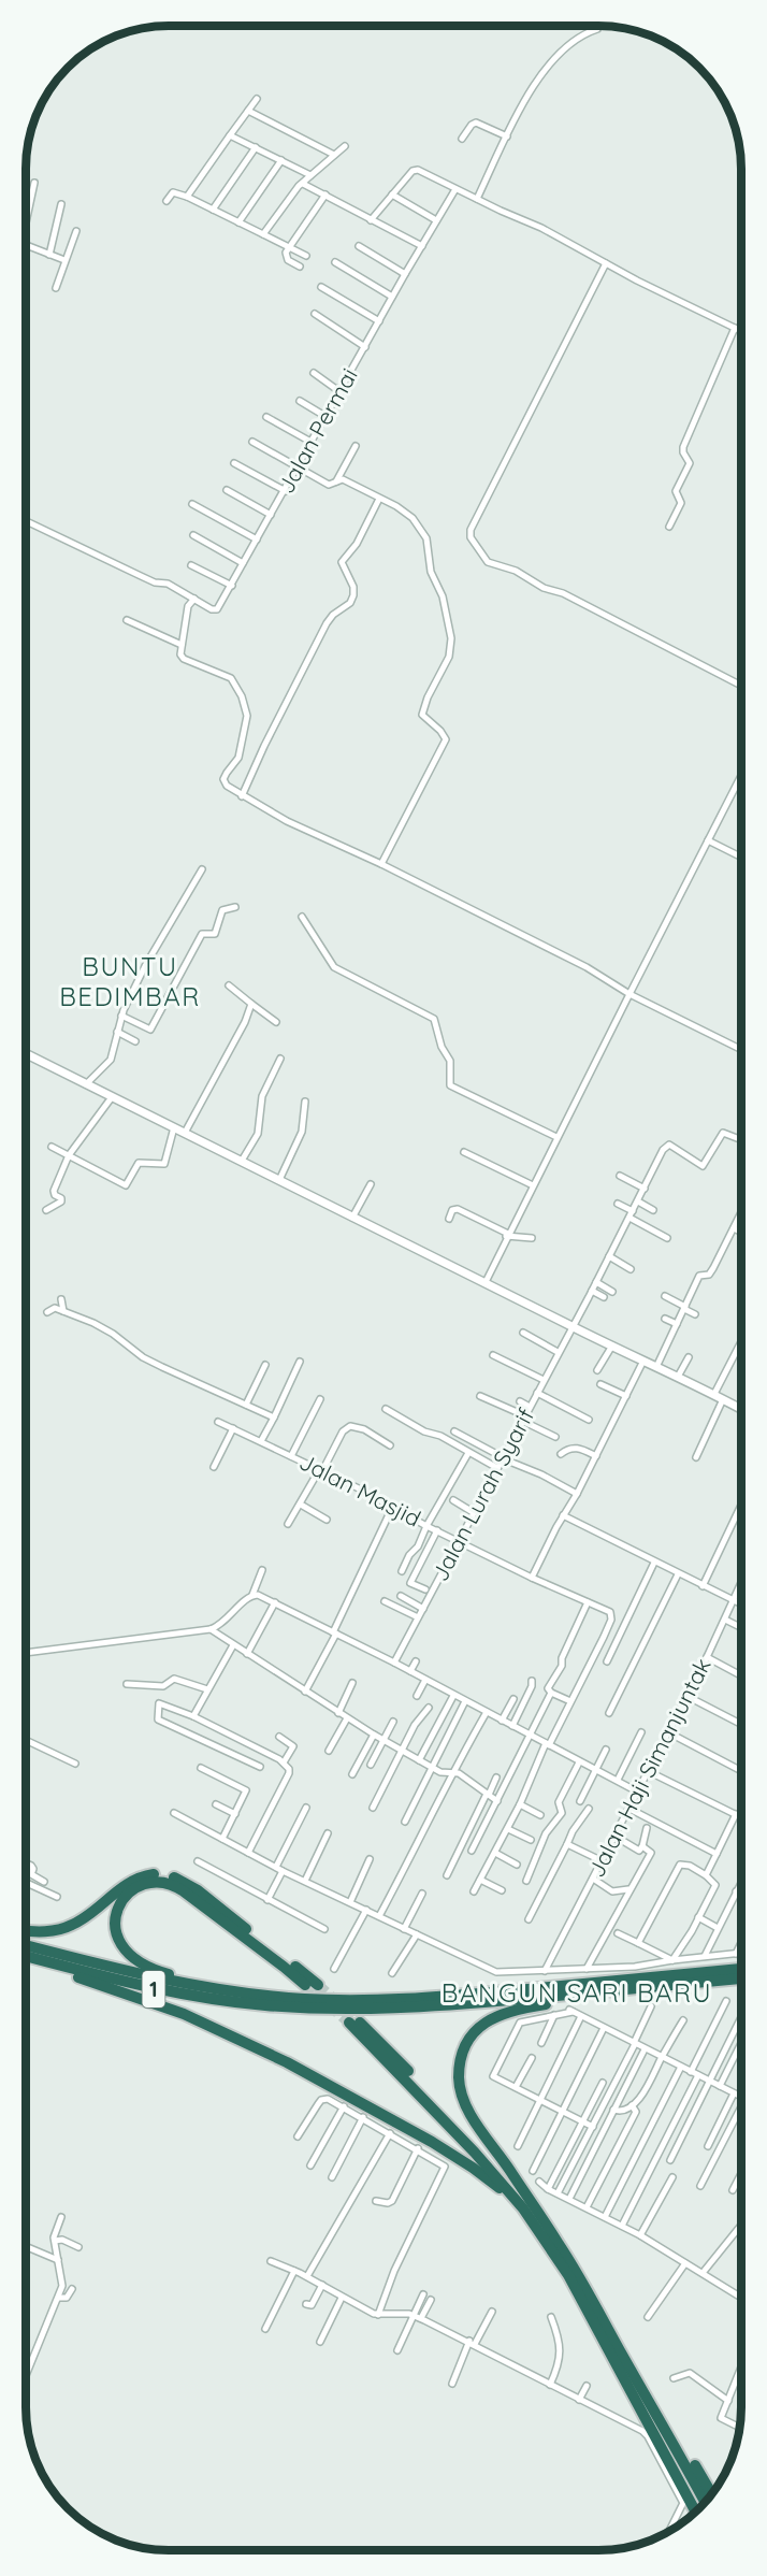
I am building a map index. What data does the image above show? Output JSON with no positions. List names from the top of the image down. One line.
{"streets":{"highway":["1"],"street":["Jalan Permai","Jalan Masjid","Jalan Lurah Syarif","Jalan Haji Simanjuntak"]},"crossings":[["Jalan Masjid","Jalan Lurah Syarif"]],"districts":["BUNTU BEDIMBAR","BANGUN SARI BARU"]}
